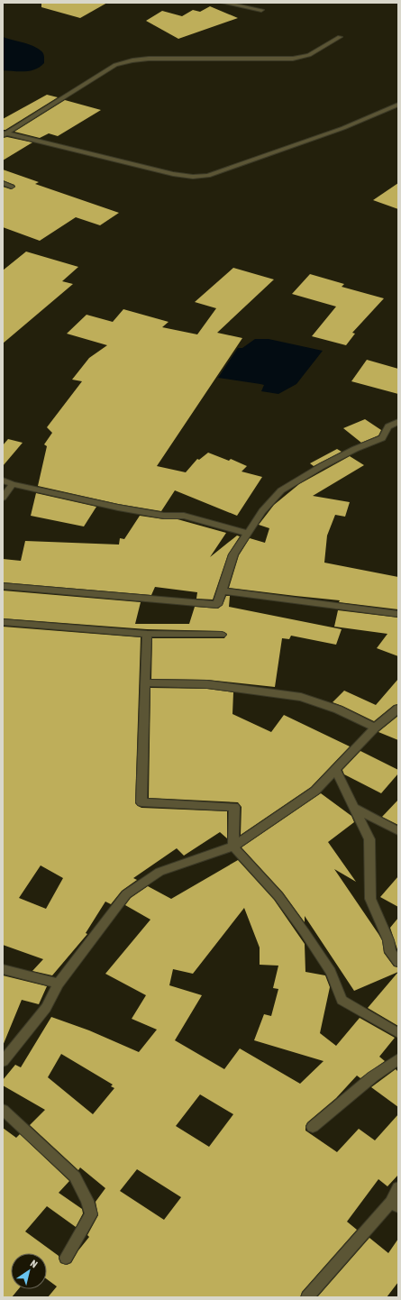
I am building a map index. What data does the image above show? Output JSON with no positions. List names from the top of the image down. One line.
{"north":"top right"}
